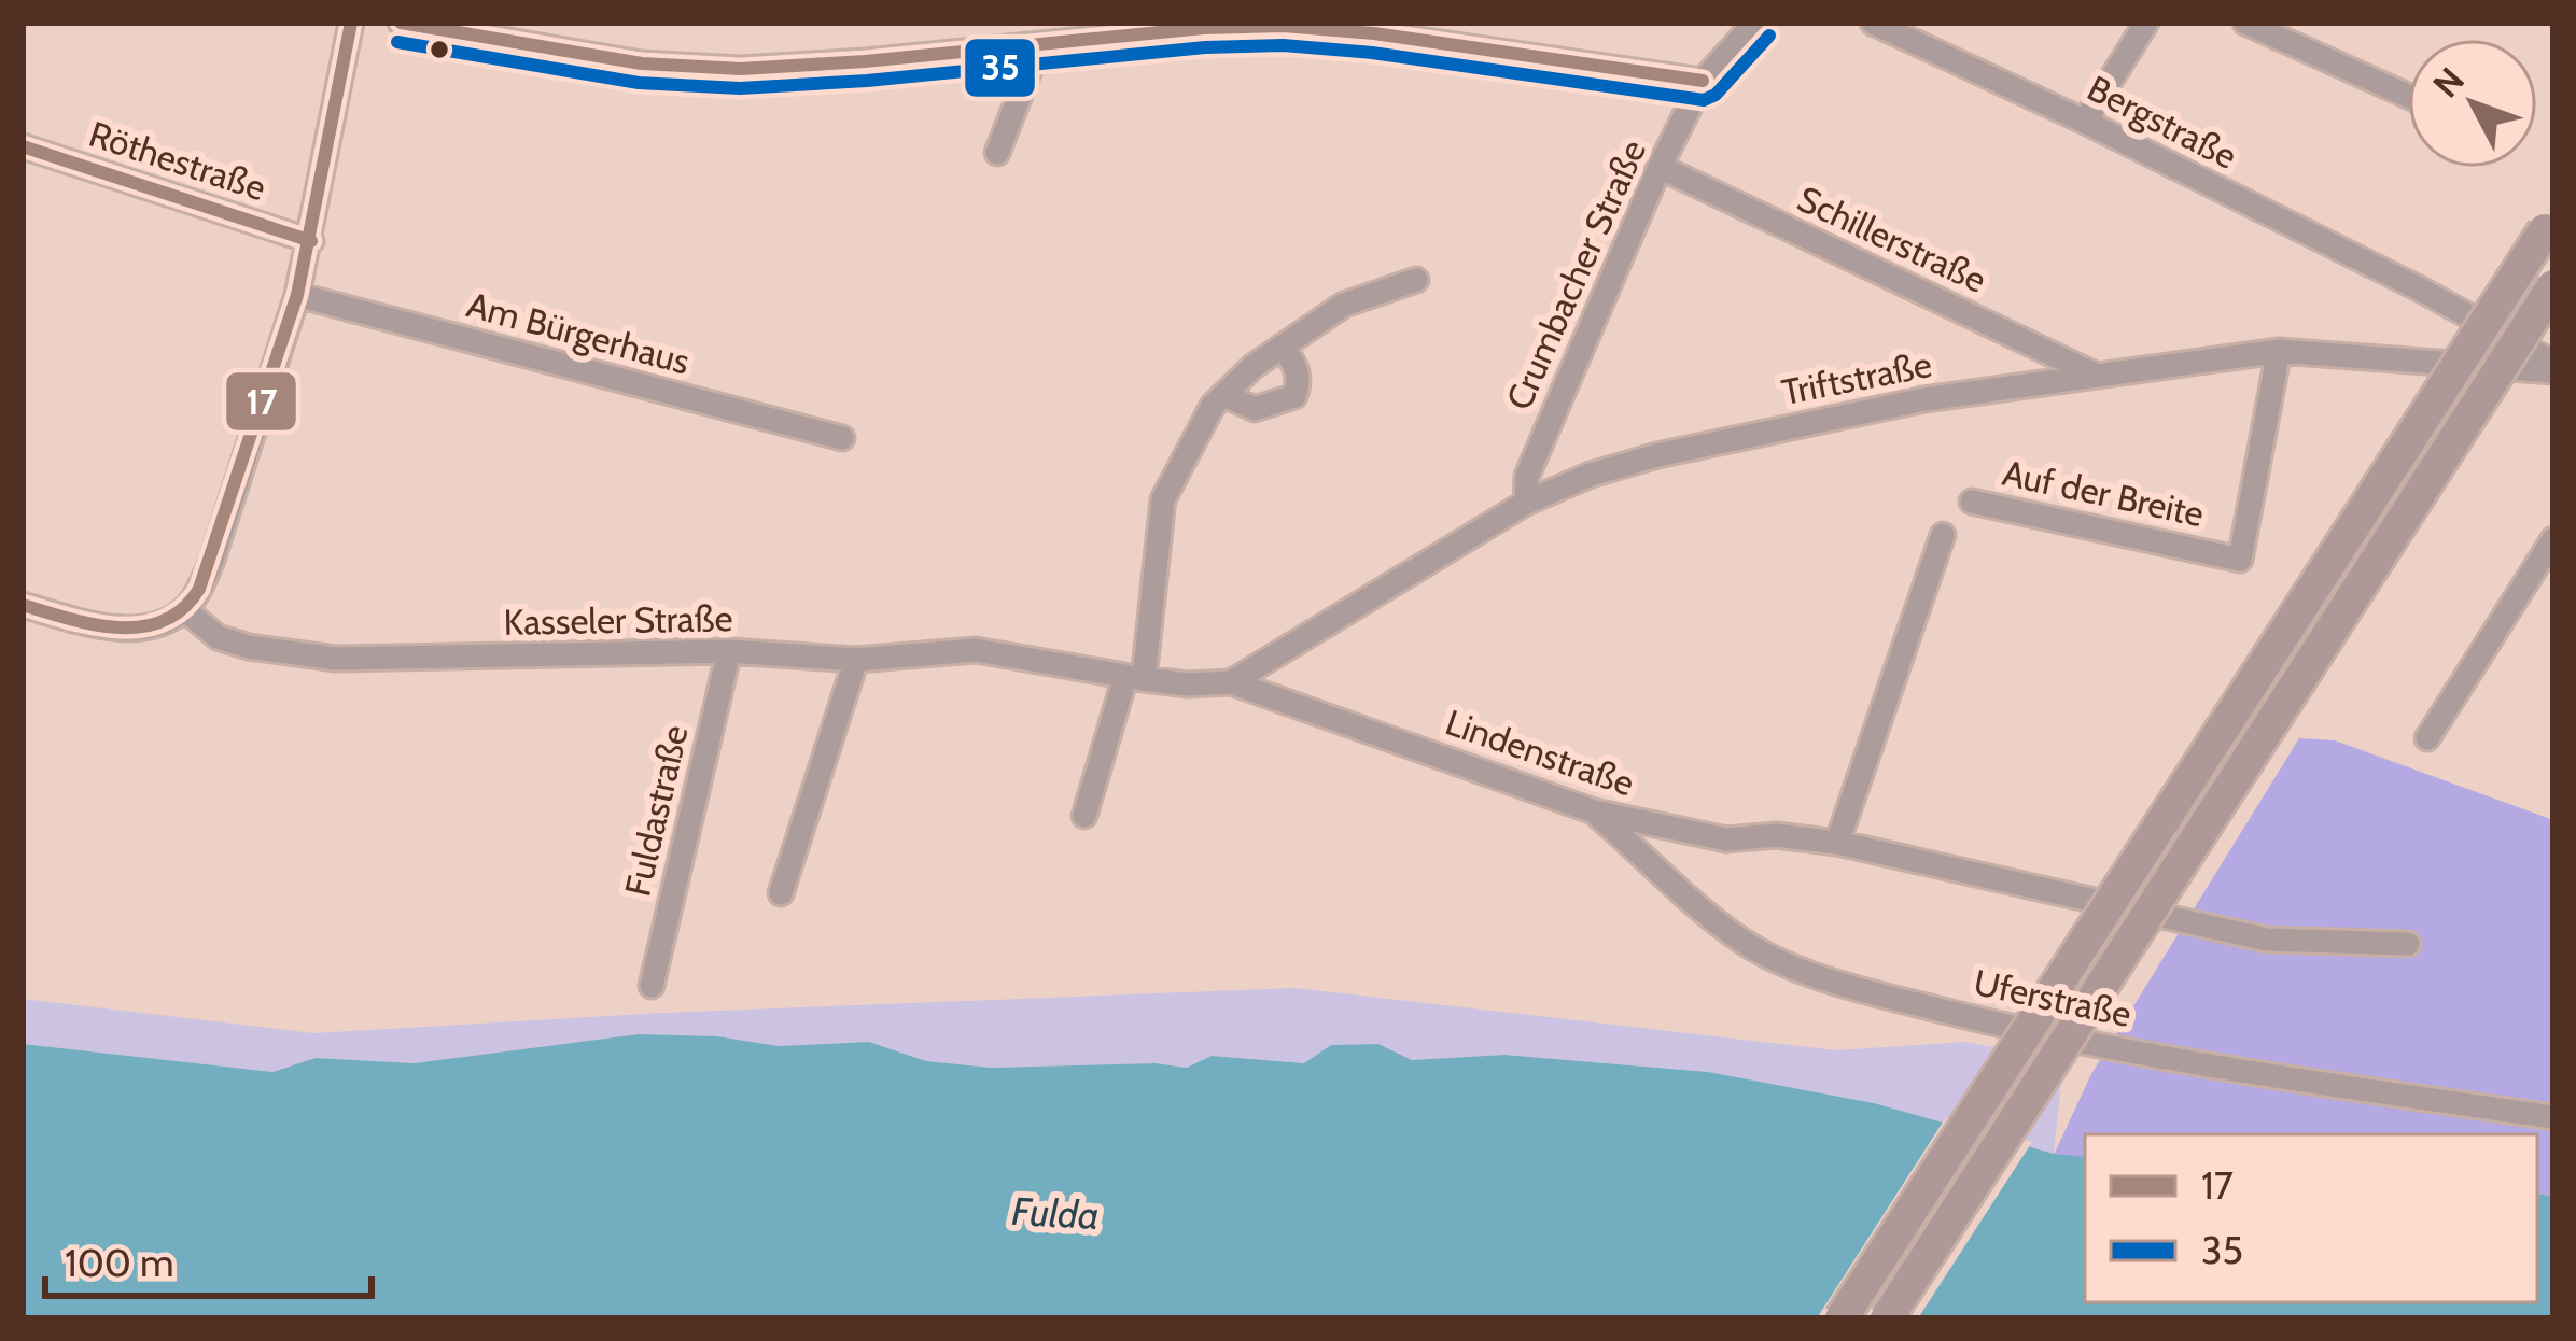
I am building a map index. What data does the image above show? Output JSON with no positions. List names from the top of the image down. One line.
{"streets":{"street":["Bergstraße","Röthestraße","Schillerstraße","Crumbacher Straße","Am Bürgerhaus","Triftstraße","Auf der Breite","Kasseler Straße","Lindenstraße","Fuldastraße","Uferstraße"]},"crossings":[["Bergstraße","Triftstraße"],["Schillerstraße","Crumbacher Straße"],["Schillerstraße","Triftstraße"],["Crumbacher Straße","Triftstraße"],["Triftstraße","Auf der Breite"],["Triftstraße","Kasseler Straße"],["Triftstraße","Lindenstraße"],["Kasseler Straße","Lindenstraße"],["Kasseler Straße","Fuldastraße"],["Lindenstraße","Uferstraße"]],"water":["Fulda"],"lines":["transit line 17","transit line 35"],"legend":["17","35"],"scale_bar":"100 m","north":"top left"}
